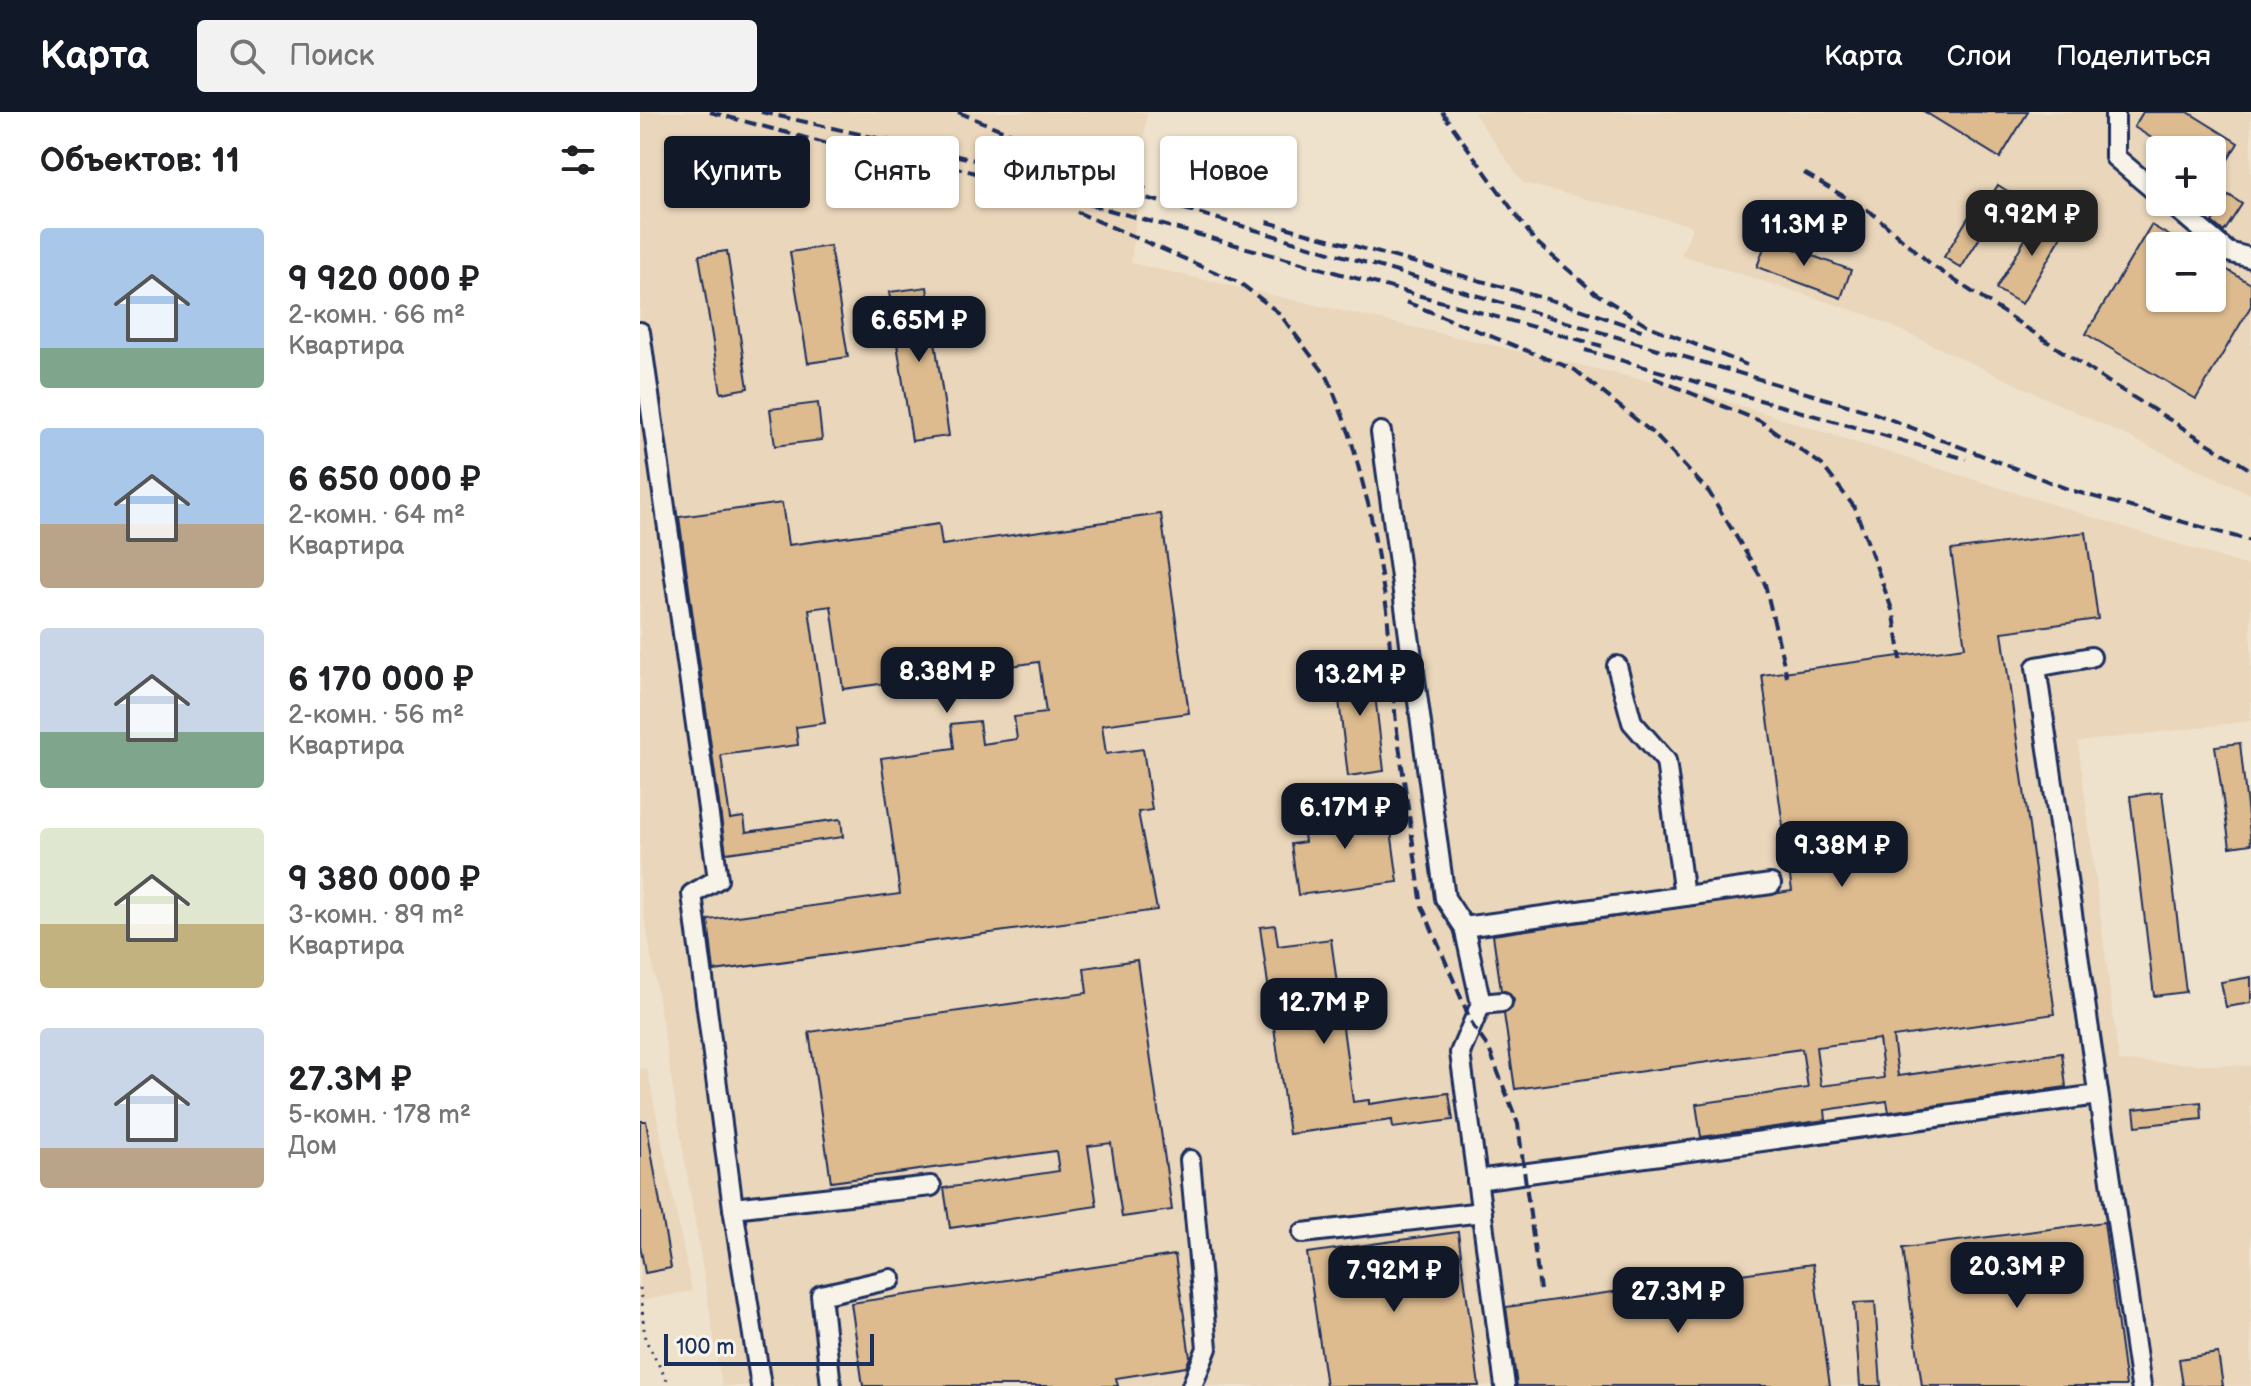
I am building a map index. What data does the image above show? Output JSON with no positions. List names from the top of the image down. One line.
{"scale_bar":"100 m","page":{"header":"Карта","search":"Поиск","nav":["Карта","Слои","Поделиться"],"heading":"Объектов: 11","map_buttons":["+","−"],"chip":["Купить","Снять","Фильтры","Новое"],"price":["9.92M ₽","11.3M ₽","6.65M ₽","8.38M ₽","13.2M ₽","6.17M ₽","9.38M ₽","12.7M ₽","20.3M ₽","7.92M ₽","27.3M ₽"],"list":[{"name":"9 920 000 ₽","note":"2-комн. · 66 m² · Квартира"},{"name":"6 650 000 ₽","note":"2-комн. · 64 m² · Квартира"},{"name":"6 170 000 ₽","note":"2-комн. · 56 m² · Квартира"},{"name":"9 380 000 ₽","note":"3-комн. · 89 m² · Квартира"},{"name":"27.3M ₽","note":"5-комн. · 178 m² · Дом"}],"scale":"100 m"}}
